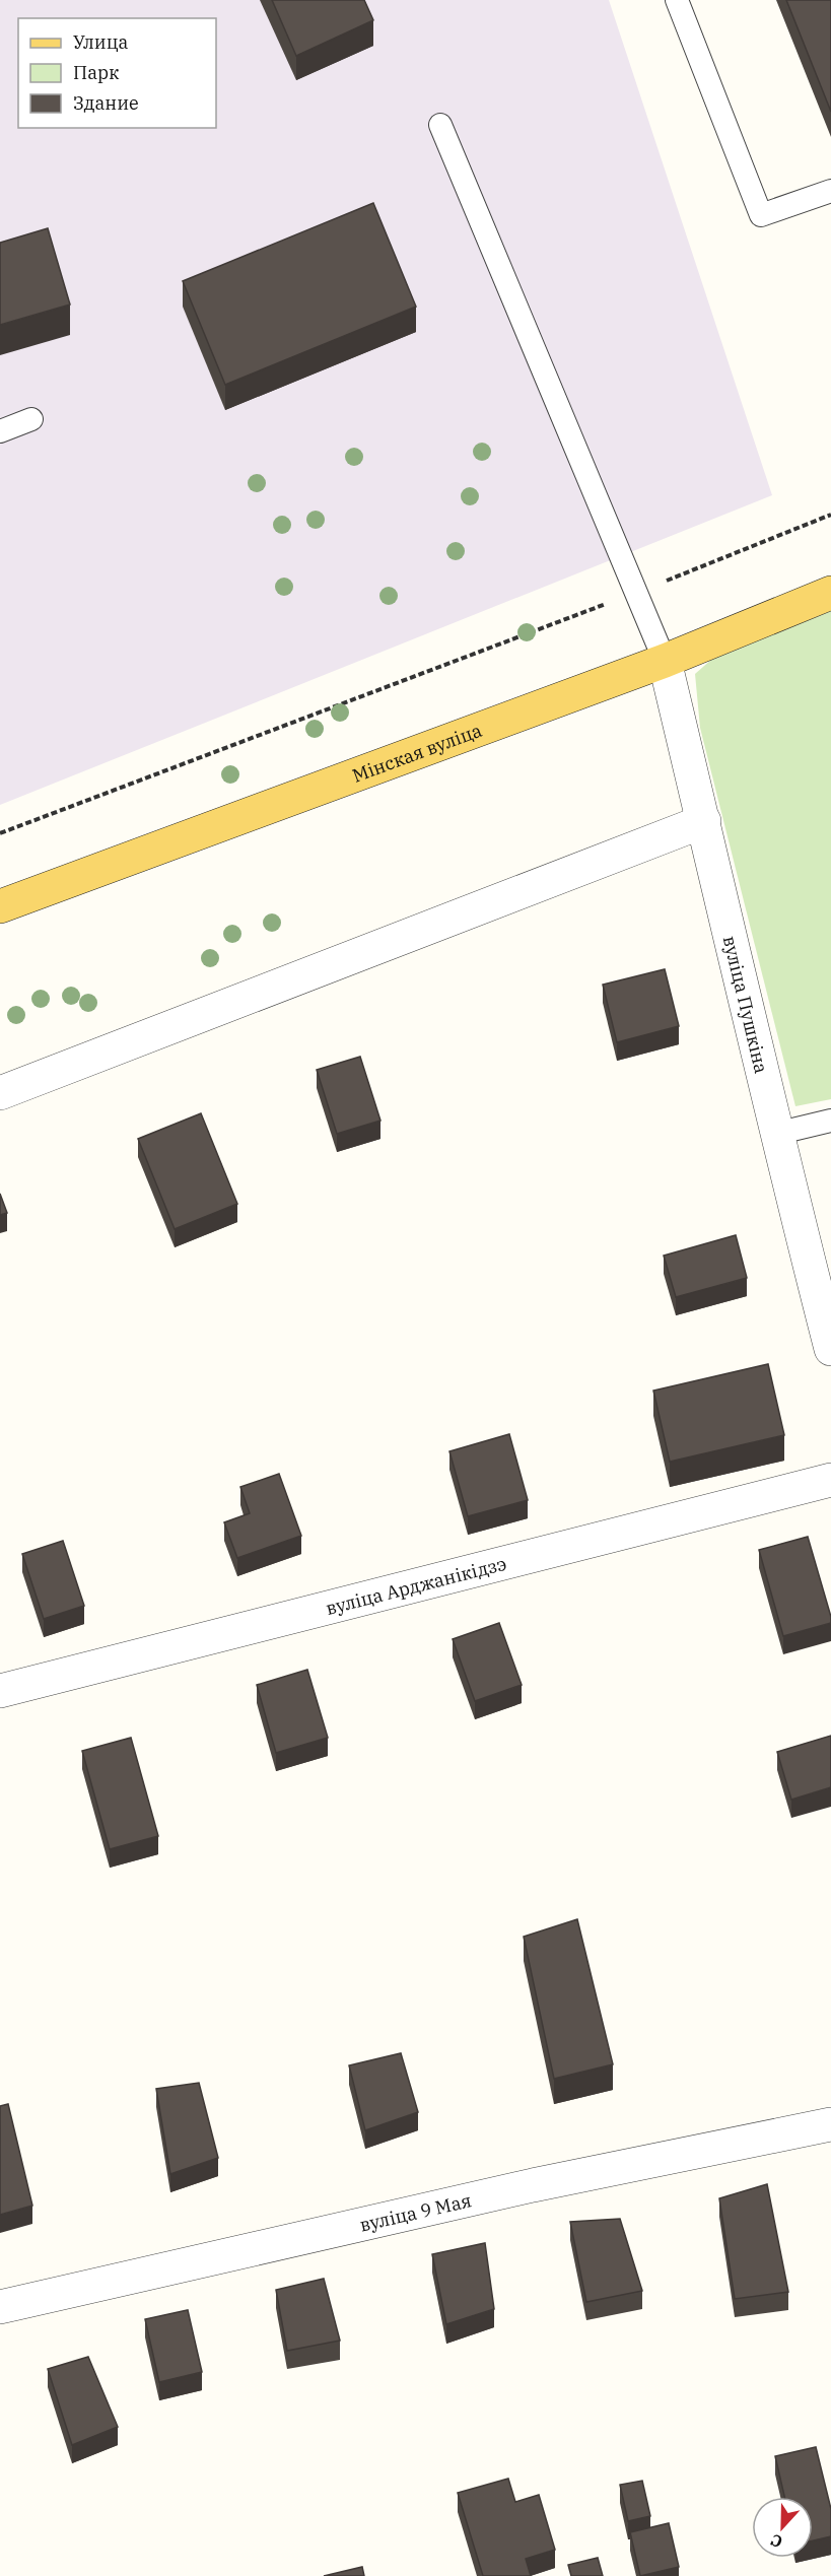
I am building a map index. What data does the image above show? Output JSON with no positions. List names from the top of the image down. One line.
{"streets":{"main road":["Мінская вуліца"],"street":["вуліца Пушкіна","вуліца Арджанікідзэ","вуліца 9 Мая"]},"crossings":[["Мінская вуліца","вуліца Пушкіна"]],"legend":["Улица","Парк","Здание"],"north":"bottom"}
